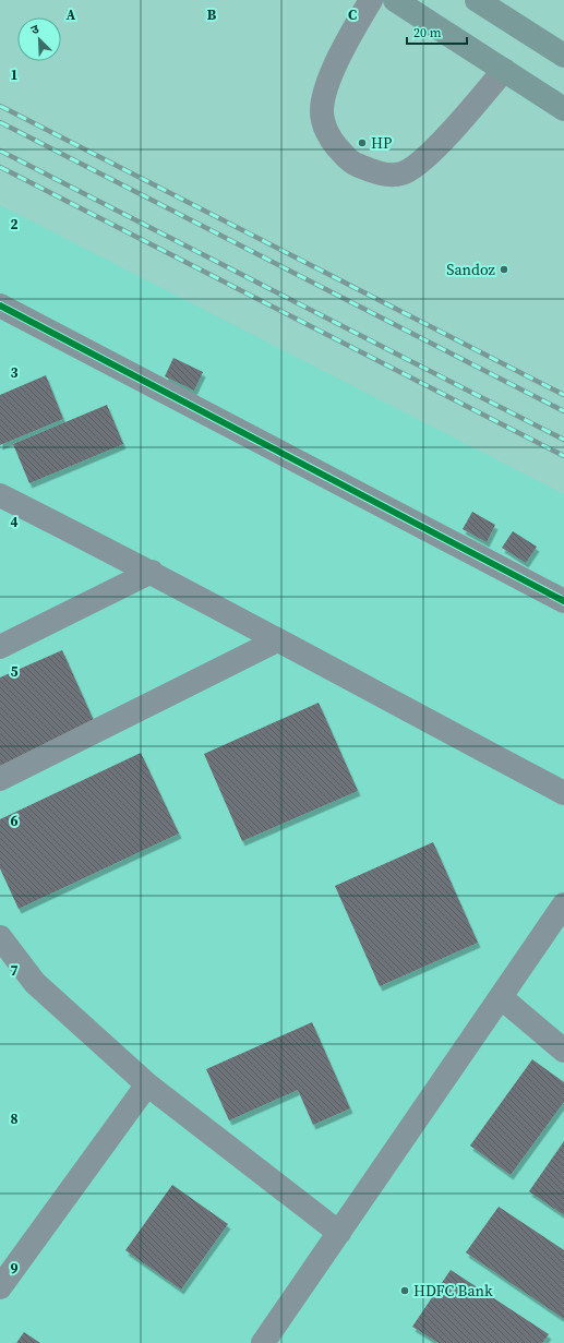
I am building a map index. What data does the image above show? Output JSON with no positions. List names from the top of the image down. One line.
{"places":["HP","Sandoz","HDFC Bank"],"scale_bar":"20 m","north":"top left","grid":{"columns":["A","B","C"],"rows":["1","2","3","4","5","6","7","8","9"]}}
